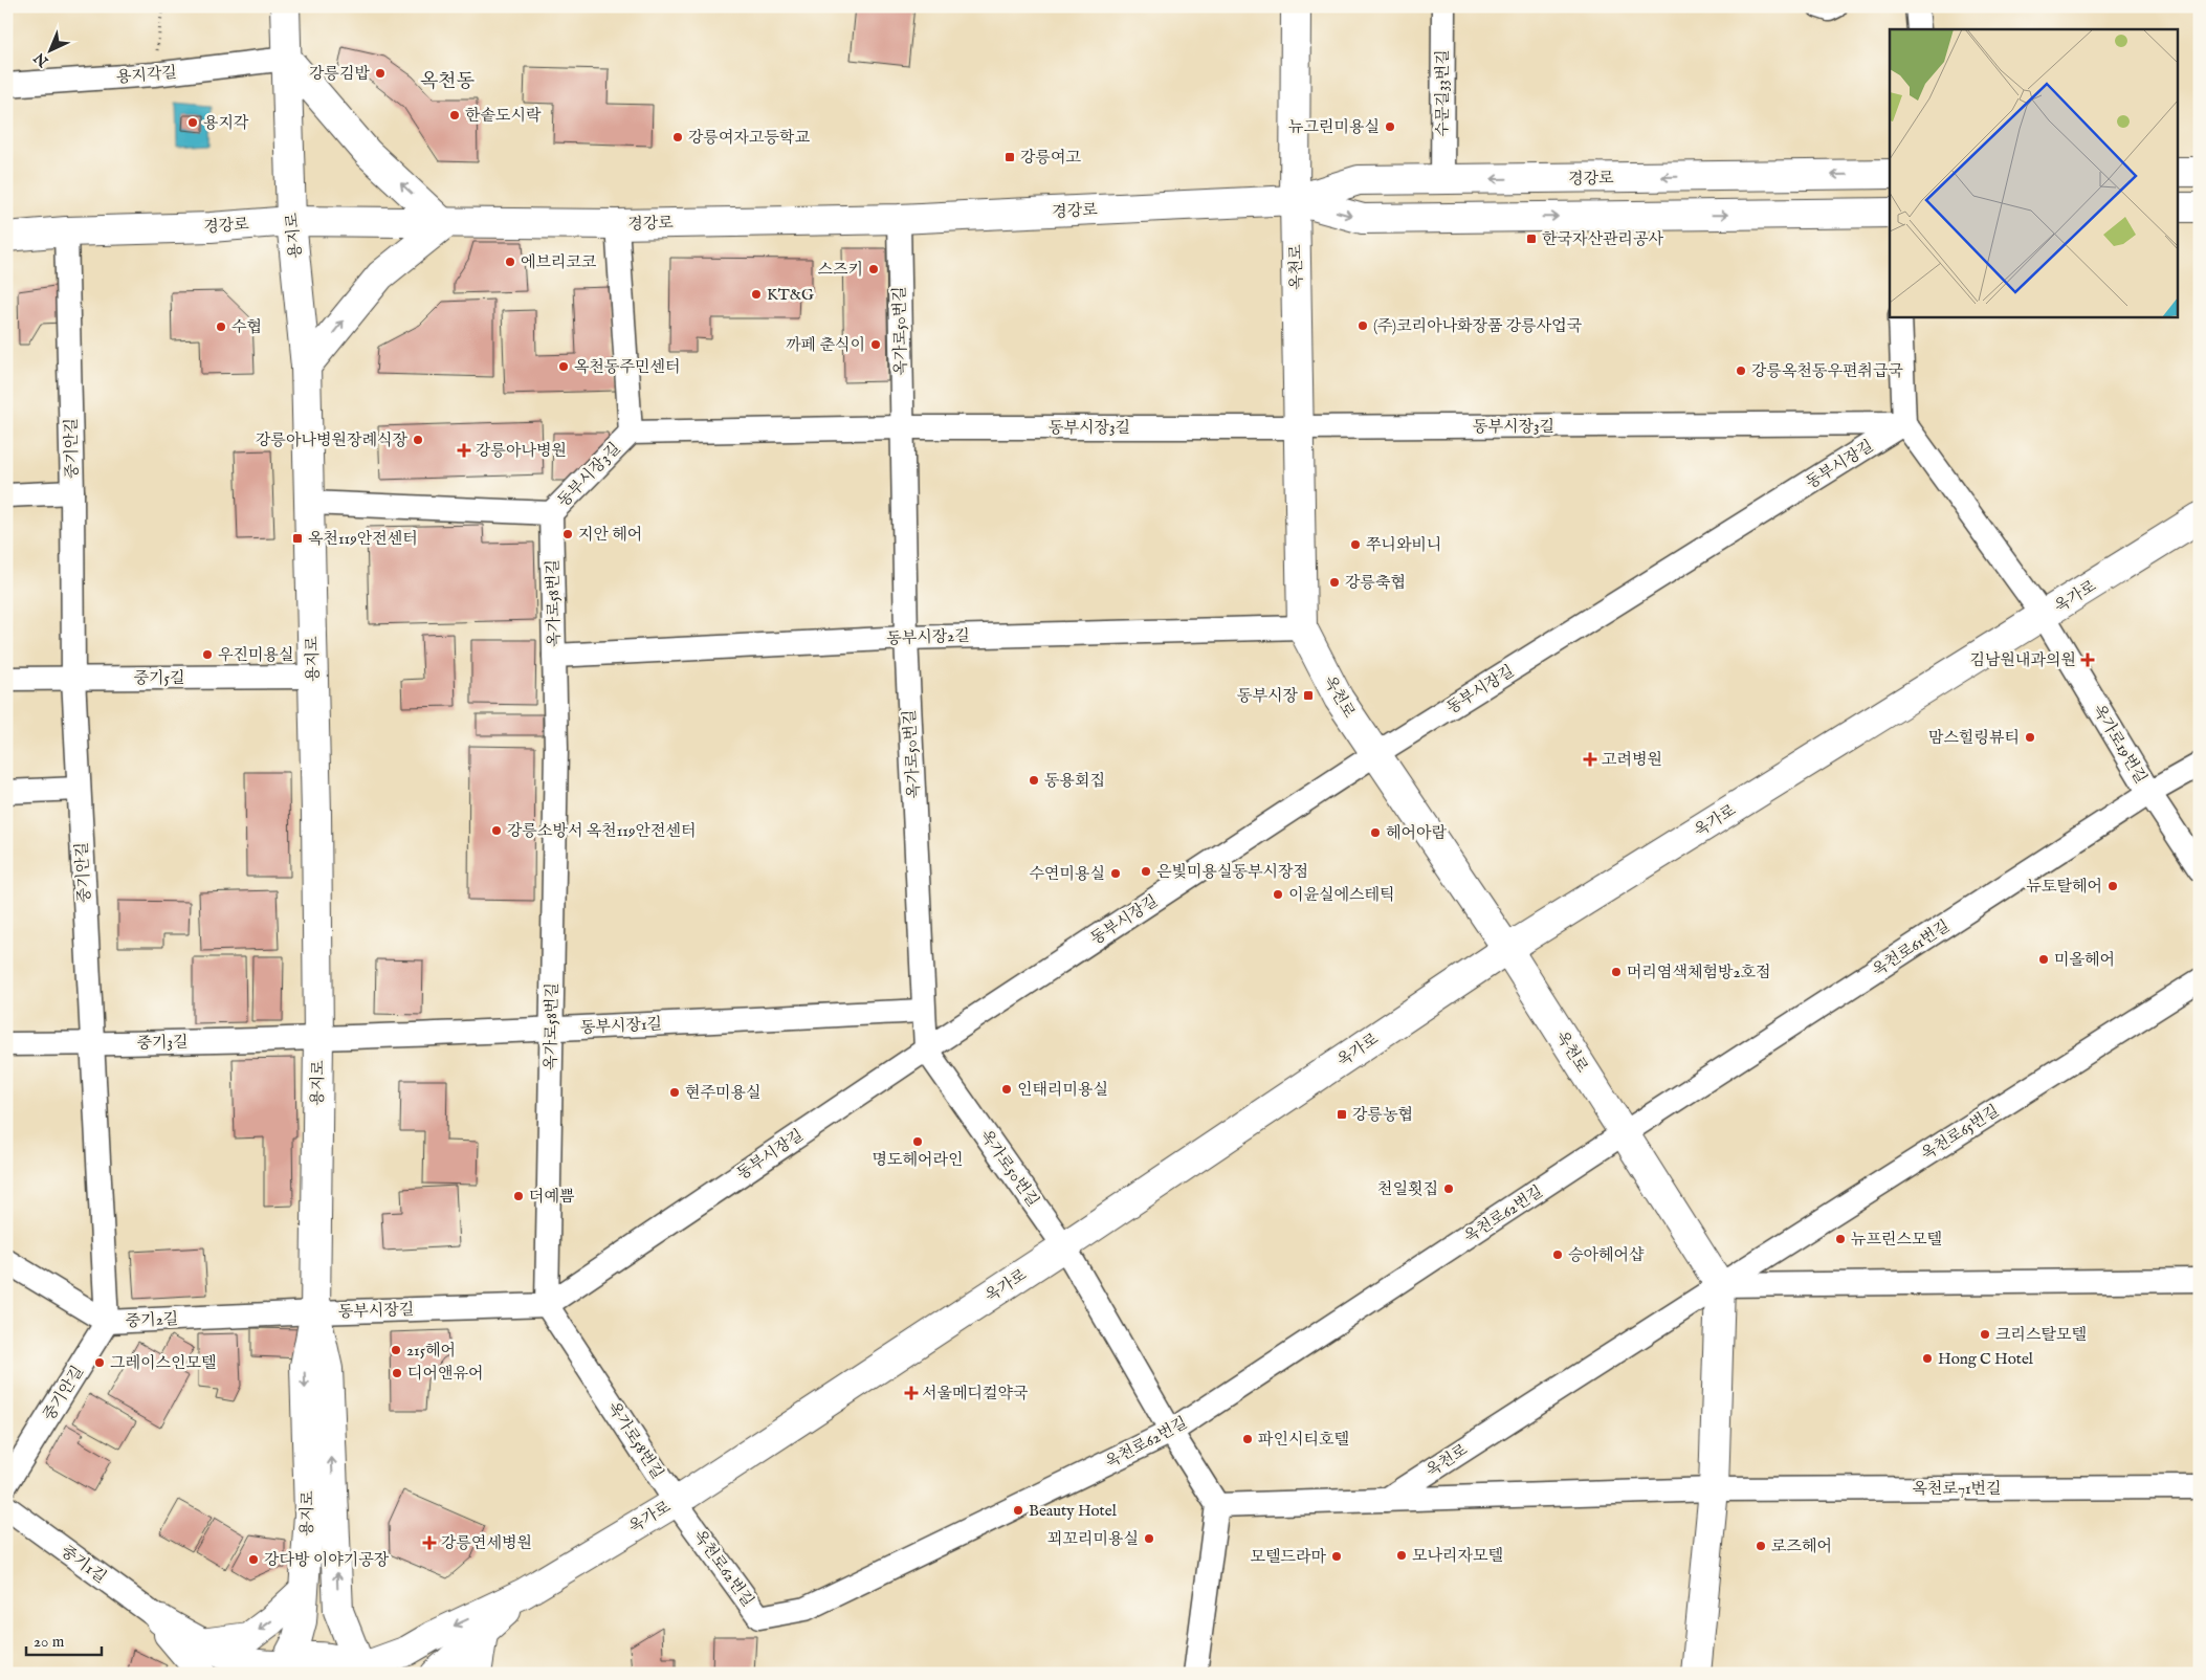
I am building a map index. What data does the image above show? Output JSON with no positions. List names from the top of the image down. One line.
{"streets":{"street":["용지각길","수문길33번길","경강로","용지로","옥천로","옥가로50번길","동부시장3길","중기안길","동부시장길","옥가로","옥가로58번길","동부시장2길","중기5길","옥가로19번길","옥천로61번길","동부시장1길","중기3길","옥천로65번길","옥천로62번길","중기2길","옥천로71번길","중기1길"]},"crossings":[["용지각길","용지로"],["수문길33번길","경강로"],["경강로","용지로"],["경강로","옥천로"],["경강로","옥가로50번길"],["경강로","중기안길"],["용지로","동부시장3길"],["용지로","동부시장길"],["용지로","중기5길"],["용지로","동부시장1길"],["용지로","중기3길"],["용지로","중기2길"],["옥천로","옥가로50번길"],["옥천로","동부시장3길"],["옥천로","동부시장길"],["옥천로","옥가로"],["옥천로","동부시장2길"],["옥천로","옥천로61번길"],["옥천로","옥천로65번길"],["옥천로","옥천로62번길"],["옥천로","옥천로71번길"],["옥가로50번길","동부시장3길"],["옥가로50번길","동부시장길"],["옥가로50번길","옥가로"],["옥가로50번길","동부시장2길"],["옥가로50번길","동부시장1길"],["옥가로50번길","옥천로62번길"],["동부시장3길","동부시장길"],["동부시장3길","옥가로58번길"],["동부시장3길","옥가로19번길"],["중기안길","중기5길"],["중기안길","중기3길"],["중기안길","중기2길"],["동부시장길","옥가로58번길"],["동부시장길","옥가로19번길"],["동부시장길","중기2길"],["옥가로","옥가로58번길"],["옥가로","옥가로19번길"],["옥가로","옥천로62번길"],["옥가로58번길","동부시장2길"],["옥가로58번길","동부시장1길"],["옥가로58번길","옥천로62번길"],["옥가로19번길","옥천로61번길"],["옥천로61번길","옥천로62번길"],["동부시장1길","중기3길"]],"districts":["옥천동"],"places":{"other":["강릉김밥","한솥도시락","용지각","뉴그린미용실","강릉여자고등학교","에브리코코","스즈키","KT&G","(주)코리아나화장품 강릉사업국","수협","까페 춘식이","옥천동주민센터","강릉옥천동우편취급국","강릉아나병원장례식장","지안 헤어","쭈니와비니","강릉축협","우진미용실","맘스힐링뷰티","동용회집","강릉소방서 옥천119안전센터","헤어아람","은빛미용실동부시장점","수연미용실","뉴토탈헤어","이윤실에스테틱","미올헤어","머리염색체험방2호점","인태리미용실","현주미용실","명도헤어라인","천일횟집","더예쁨","뉴프린스모텔","승아헤어샵","크리스탈모텔","215헤어","Hong C Hotel","그레이스인모텔","디어앤유어","파인시티호텔","Beauty Hotel","꾀꼬리미용실","로즈헤어","모나리자모텔","모텔드라마","강다방 이야기공장"],"transit":["강릉여고","한국자산관리공사","옥천119안전센터","동부시장","강릉농협"],"health":["강릉아나병원","김남원내과의원","고려병원","서울메디컬약국","강릉연세병원"]},"scale_bar":"20 m","north":"bottom left"}
